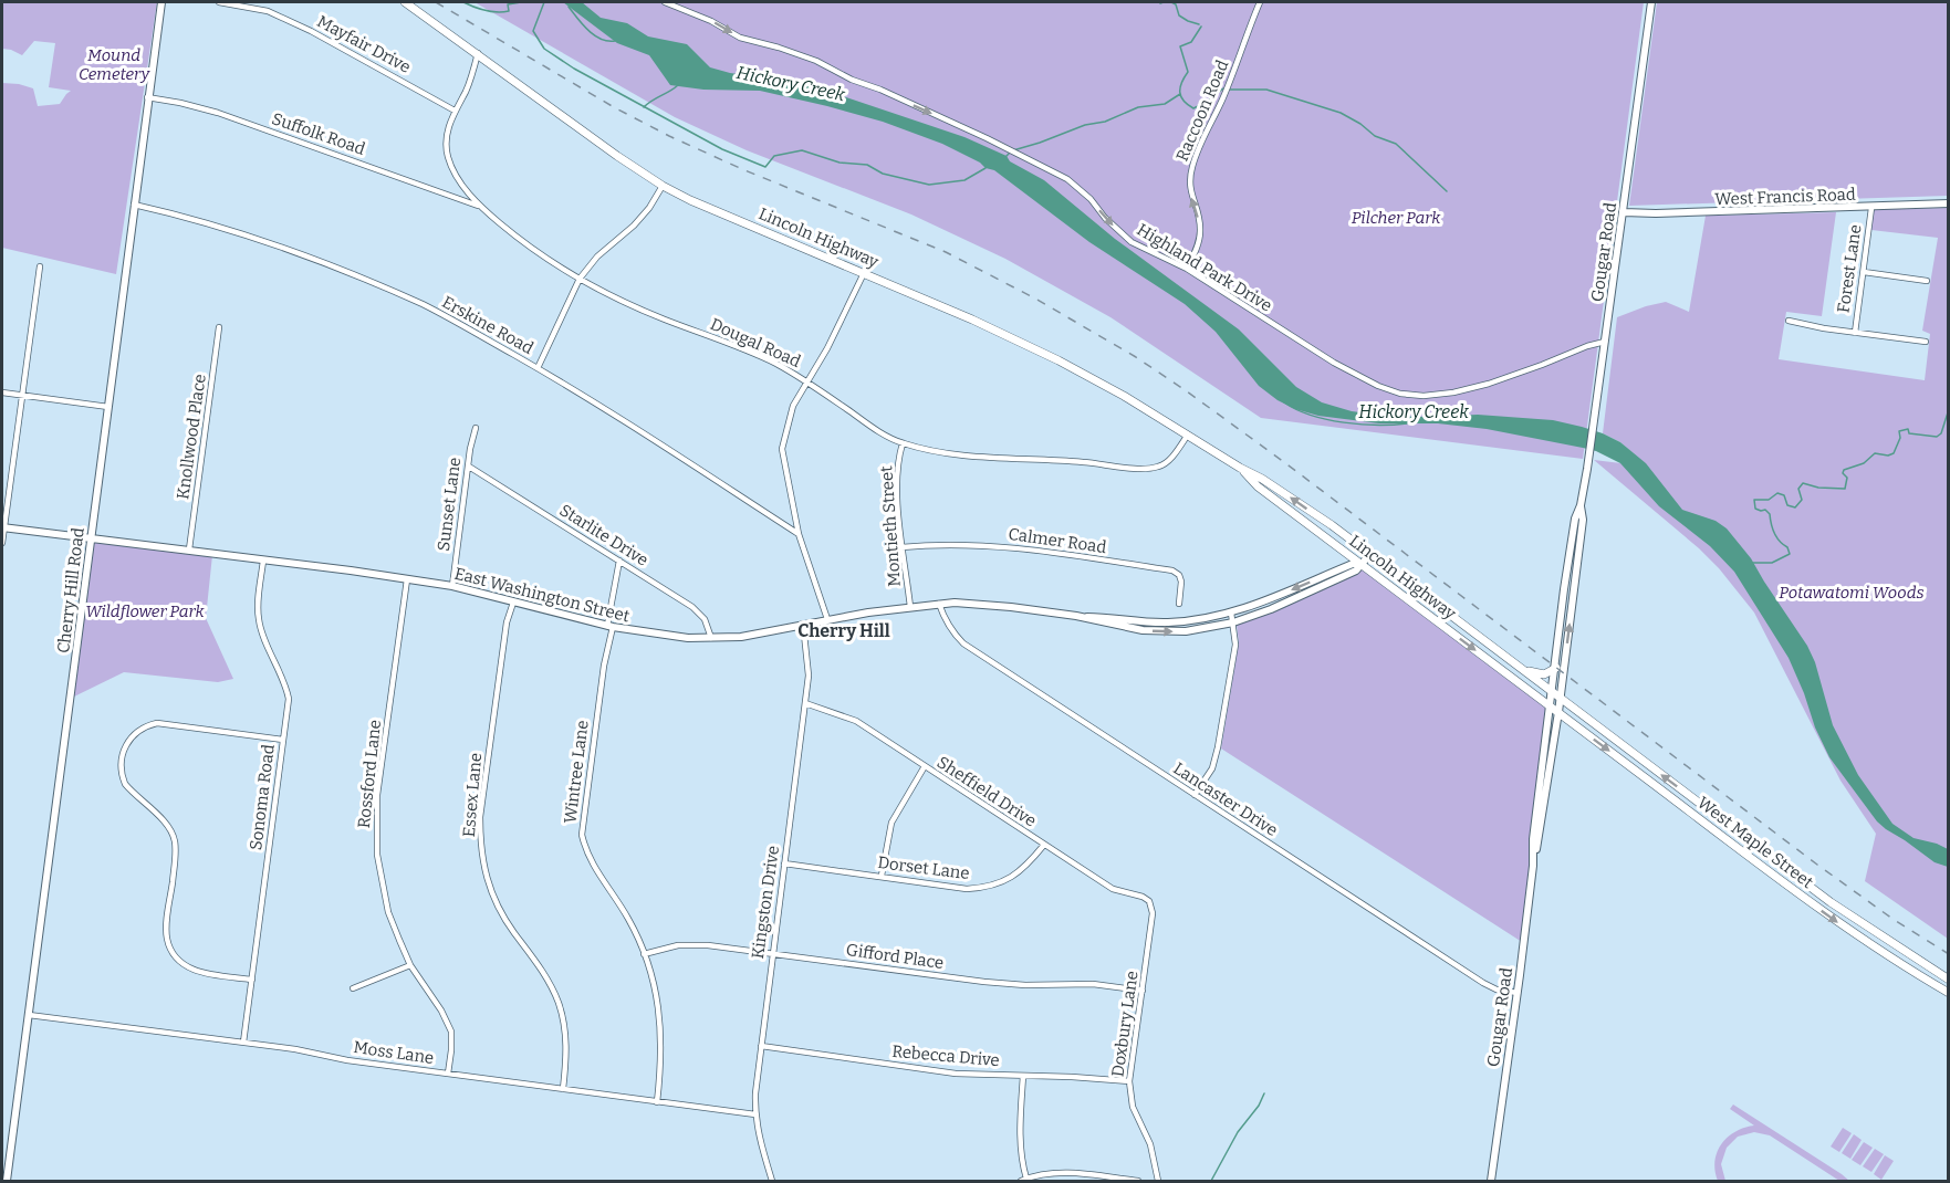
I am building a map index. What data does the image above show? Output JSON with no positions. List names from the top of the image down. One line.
{"streets":{"main road":["Lincoln Highway","West Maple Street"],"street":["Mayfair Drive","Raccoon Road","Suffolk Road","West Francis Road","Gougar Road","Highland Park Drive","Forest Lane","Erskine Road","Dougal Road","Knollwood Place","Sunset Lane","Montieth Street","Starlite Drive","Calmer Road","Cherry Hill Road","East Washington Street","Wintree Lane","Rossford Lane","Sheffield Drive","Essex Lane","Sonoma Road","Lancaster Drive","Dorset Lane","Kingston Drive","Gifford Place","Doxbury Lane","Moss Lane","Rebecca Drive"]},"crossings":[["Mayfair Drive","Dougal Road"],["Raccoon Road","Highland Park Drive"],["Suffolk Road","Dougal Road"],["Suffolk Road","Cherry Hill Road"],["West Francis Road","Gougar Road"],["West Francis Road","Forest Lane"],["Lincoln Highway","Gougar Road"],["Lincoln Highway","Dougal Road"],["Lincoln Highway","East Washington Street"],["Lincoln Highway","West Maple Street"],["Gougar Road","Highland Park Drive"],["Gougar Road","Lancaster Drive"],["Gougar Road","West Maple Street"],["Erskine Road","Cherry Hill Road"],["Dougal Road","Montieth Street"],["Knollwood Place","East Washington Street"],["Sunset Lane","Starlite Drive"],["Sunset Lane","East Washington Street"],["Montieth Street","Calmer Road"],["Montieth Street","East Washington Street"],["Starlite Drive","East Washington Street"],["Starlite Drive","Wintree Lane"],["Cherry Hill Road","East Washington Street"],["Cherry Hill Road","Moss Lane"],["East Washington Street","Wintree Lane"],["East Washington Street","Rossford Lane"],["East Washington Street","Essex Lane"],["East Washington Street","Sonoma Road"],["East Washington Street","Lancaster Drive"],["East Washington Street","Kingston Drive"],["Wintree Lane","Gifford Place"],["Wintree Lane","Moss Lane"],["Rossford Lane","Moss Lane"],["Sheffield Drive","Dorset Lane"],["Sheffield Drive","Kingston Drive"],["Sheffield Drive","Doxbury Lane"],["Essex Lane","Moss Lane"],["Sonoma Road","Moss Lane"],["Dorset Lane","Kingston Drive"],["Kingston Drive","Gifford Place"],["Kingston Drive","Moss Lane"],["Kingston Drive","Rebecca Drive"],["Gifford Place","Doxbury Lane"],["Doxbury Lane","Rebecca Drive"]],"one_way":["Raccoon Road","Highland Park Drive"],"districts":["Cherry Hill"],"water":["Hickory Creek"],"parks":["Mound Cemetery","Pilcher Park","Potawatomi Woods","Wildflower Park"]}
